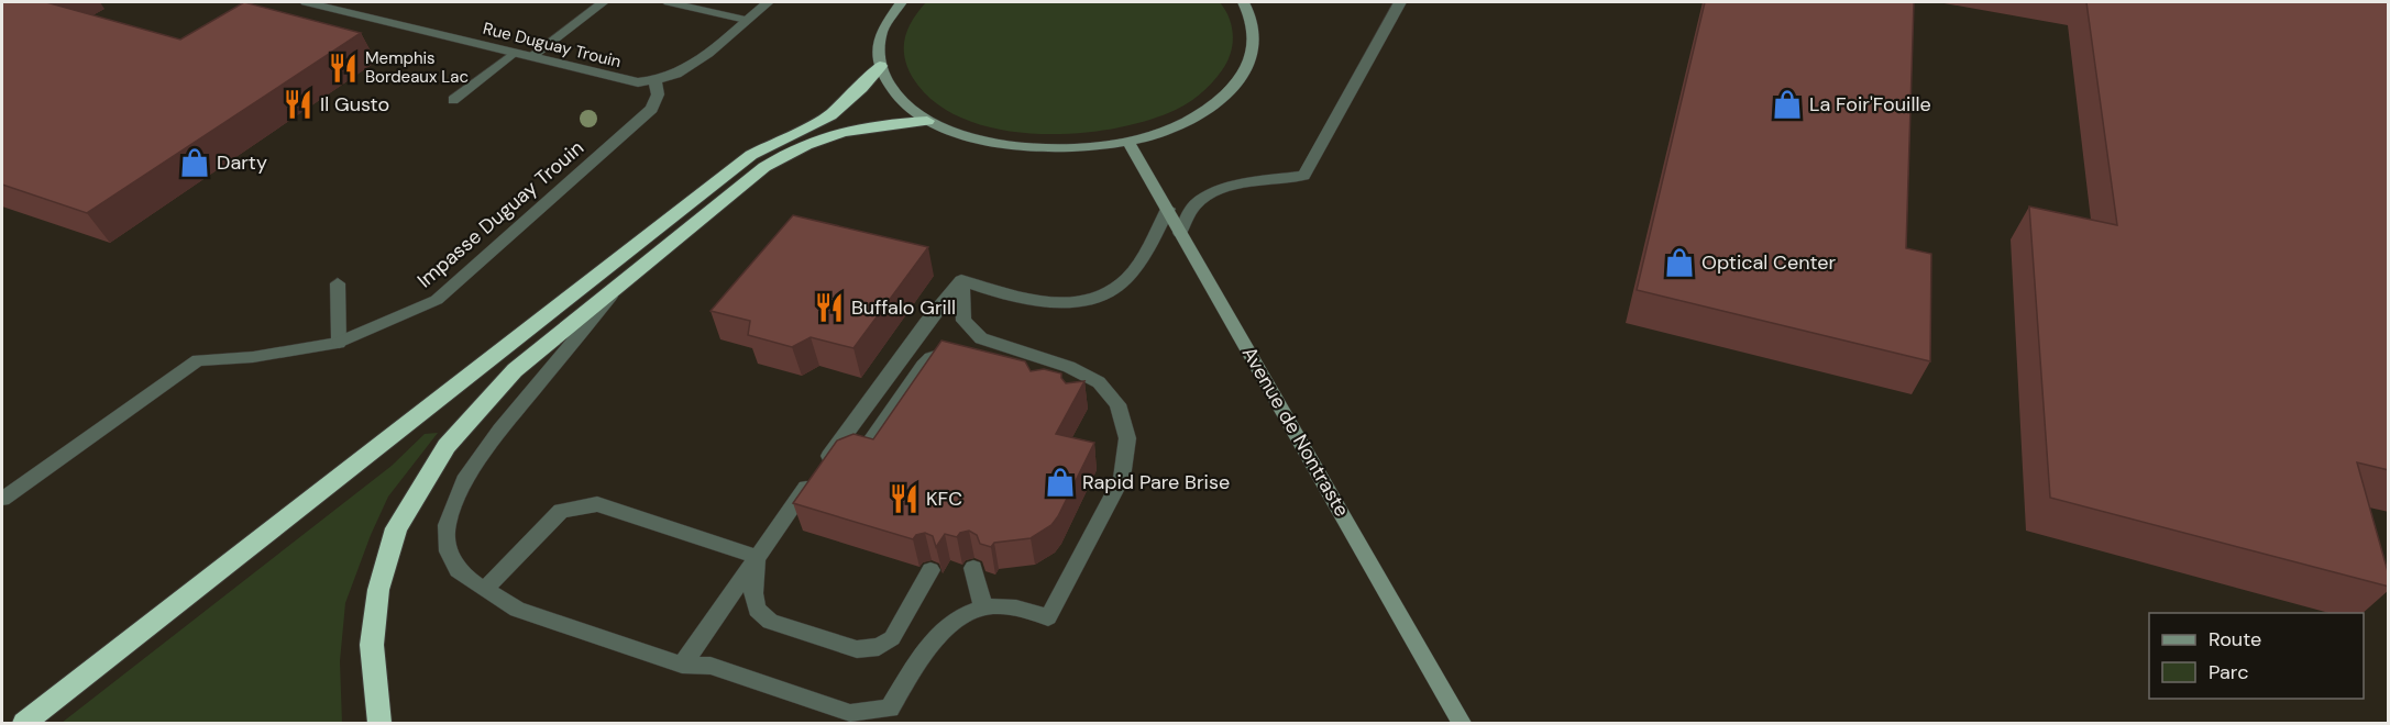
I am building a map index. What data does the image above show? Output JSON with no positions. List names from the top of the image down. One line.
{"streets":{"street":["Rue Duguay Trouin","Impasse Duguay Trouin","Avenue de Nontraste"]},"crossings":[["Rue Duguay Trouin","Impasse Duguay Trouin"]],"places":{"restaurant":["Memphis Bordeaux Lac","Il Gusto","Buffalo Grill","KFC"],"shop":["La Foir'Fouille","Darty","Optical Center","Rapid Pare Brise"]},"legend":["Route","Parc"]}
